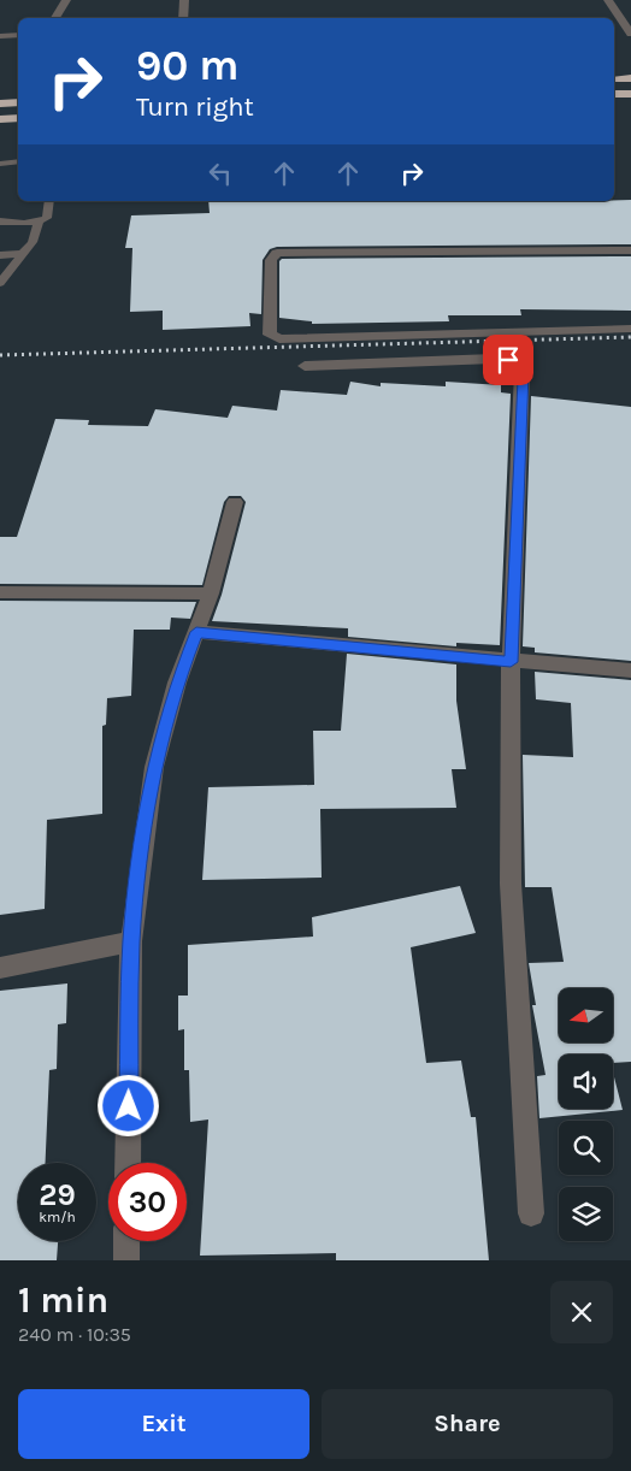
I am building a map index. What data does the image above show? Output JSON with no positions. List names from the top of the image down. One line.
{"north":"left","page":{"turn":["90 m","Turn right"],"speed":"29 km/h","limit":"30","heading":["1 min","240 m · 10:35"],"buttons":["Exit","Share"]}}
